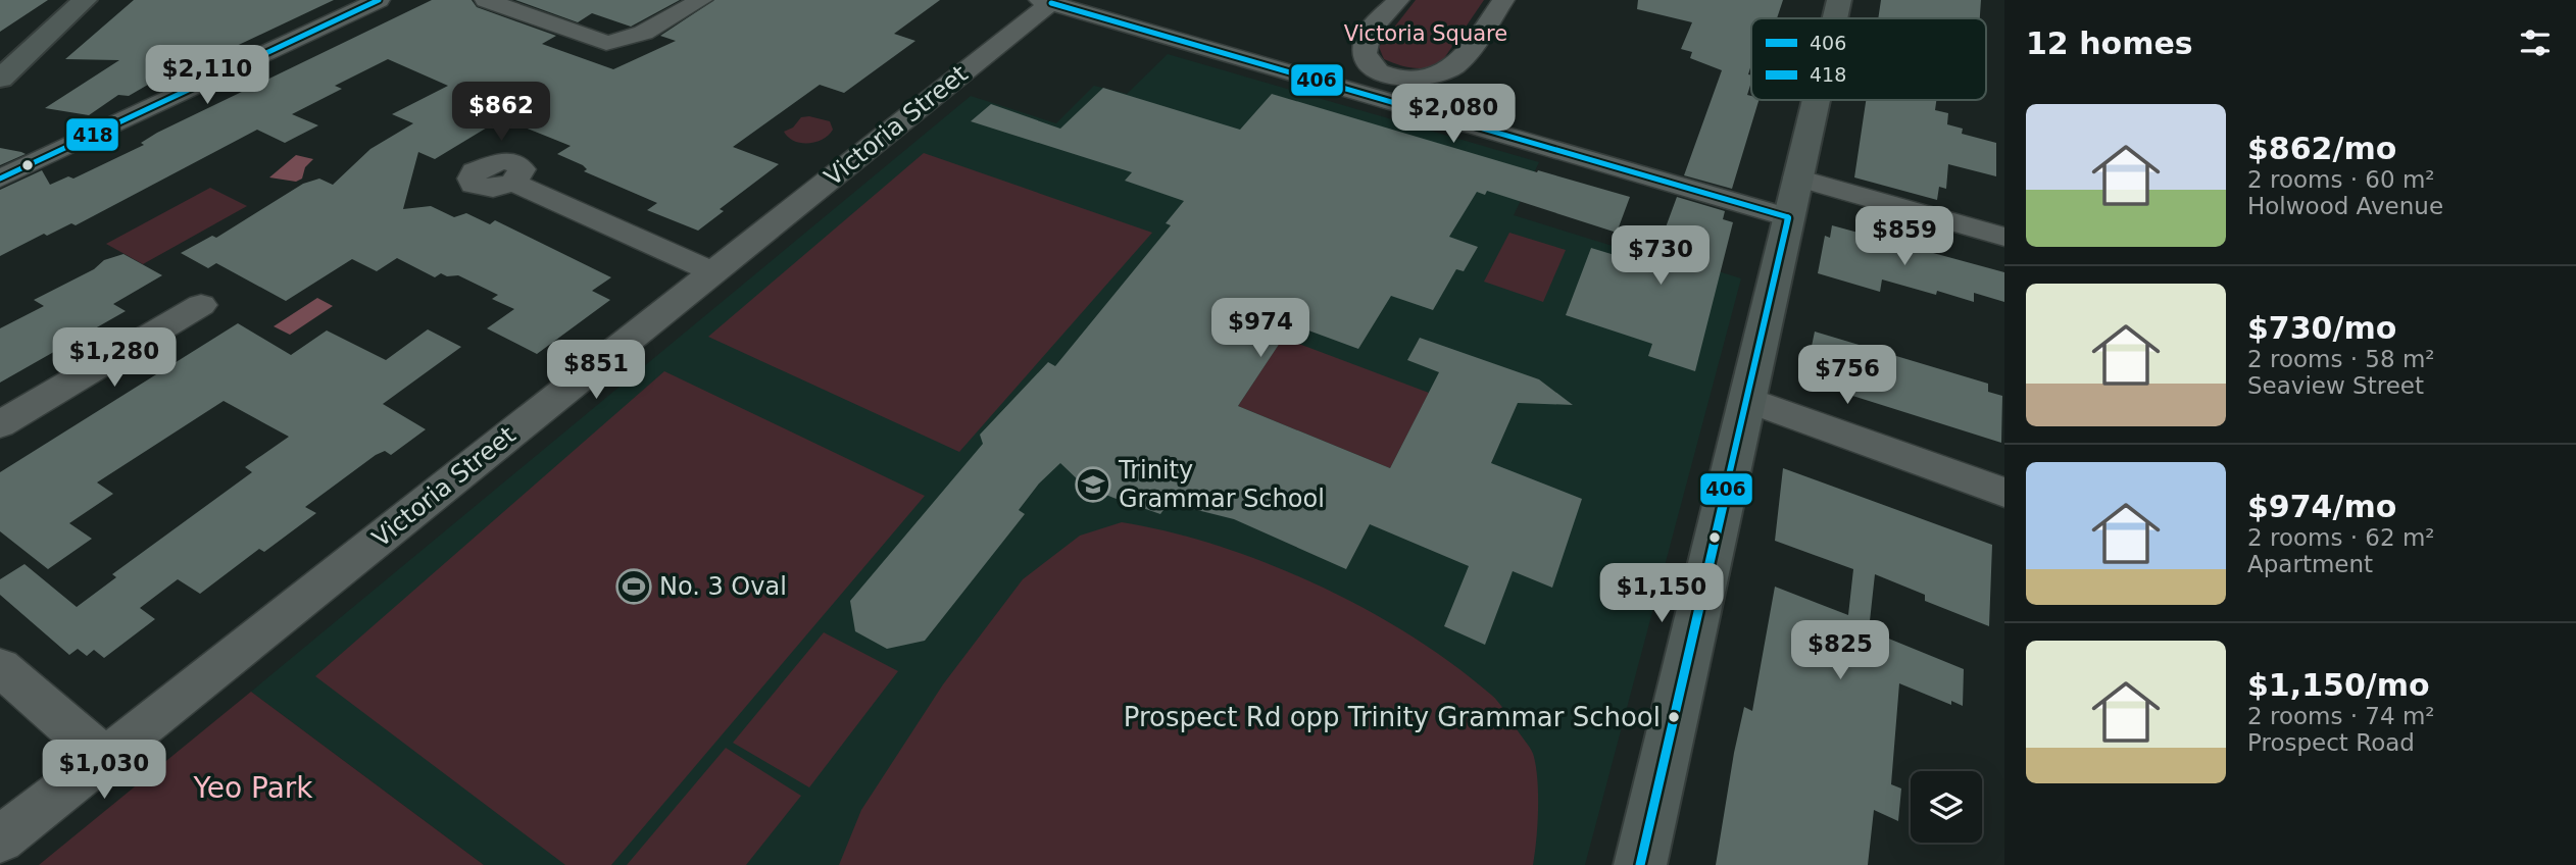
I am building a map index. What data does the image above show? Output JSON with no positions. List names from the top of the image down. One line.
{"streets":{"street":["Victoria Street"]},"parks":["Victoria Square","Yeo Park"],"places":{"school or university":["Trinity Grammar School"],"sports":["No. 3 Oval"],"other":["Prospect Rd opp Trinity Grammar School"]},"lines":["transit line 418","transit line 406"],"legend":["406","418"],"page":{"heading":"12 homes","price":["$2,110","$862","$2,080","$859","$730","$974","$1,280","$851","$756","$1,150","$825","$1,030"],"list":[{"name":"$862/mo","note":"2 rooms · 60 m² · Holwood Avenue"},{"name":"$730/mo","note":"2 rooms · 58 m² · Seaview Street"},{"name":"$974/mo","note":"2 rooms · 62 m² · Apartment"},{"name":"$1,150/mo","note":"2 rooms · 74 m² · Prospect Road"}]}}
